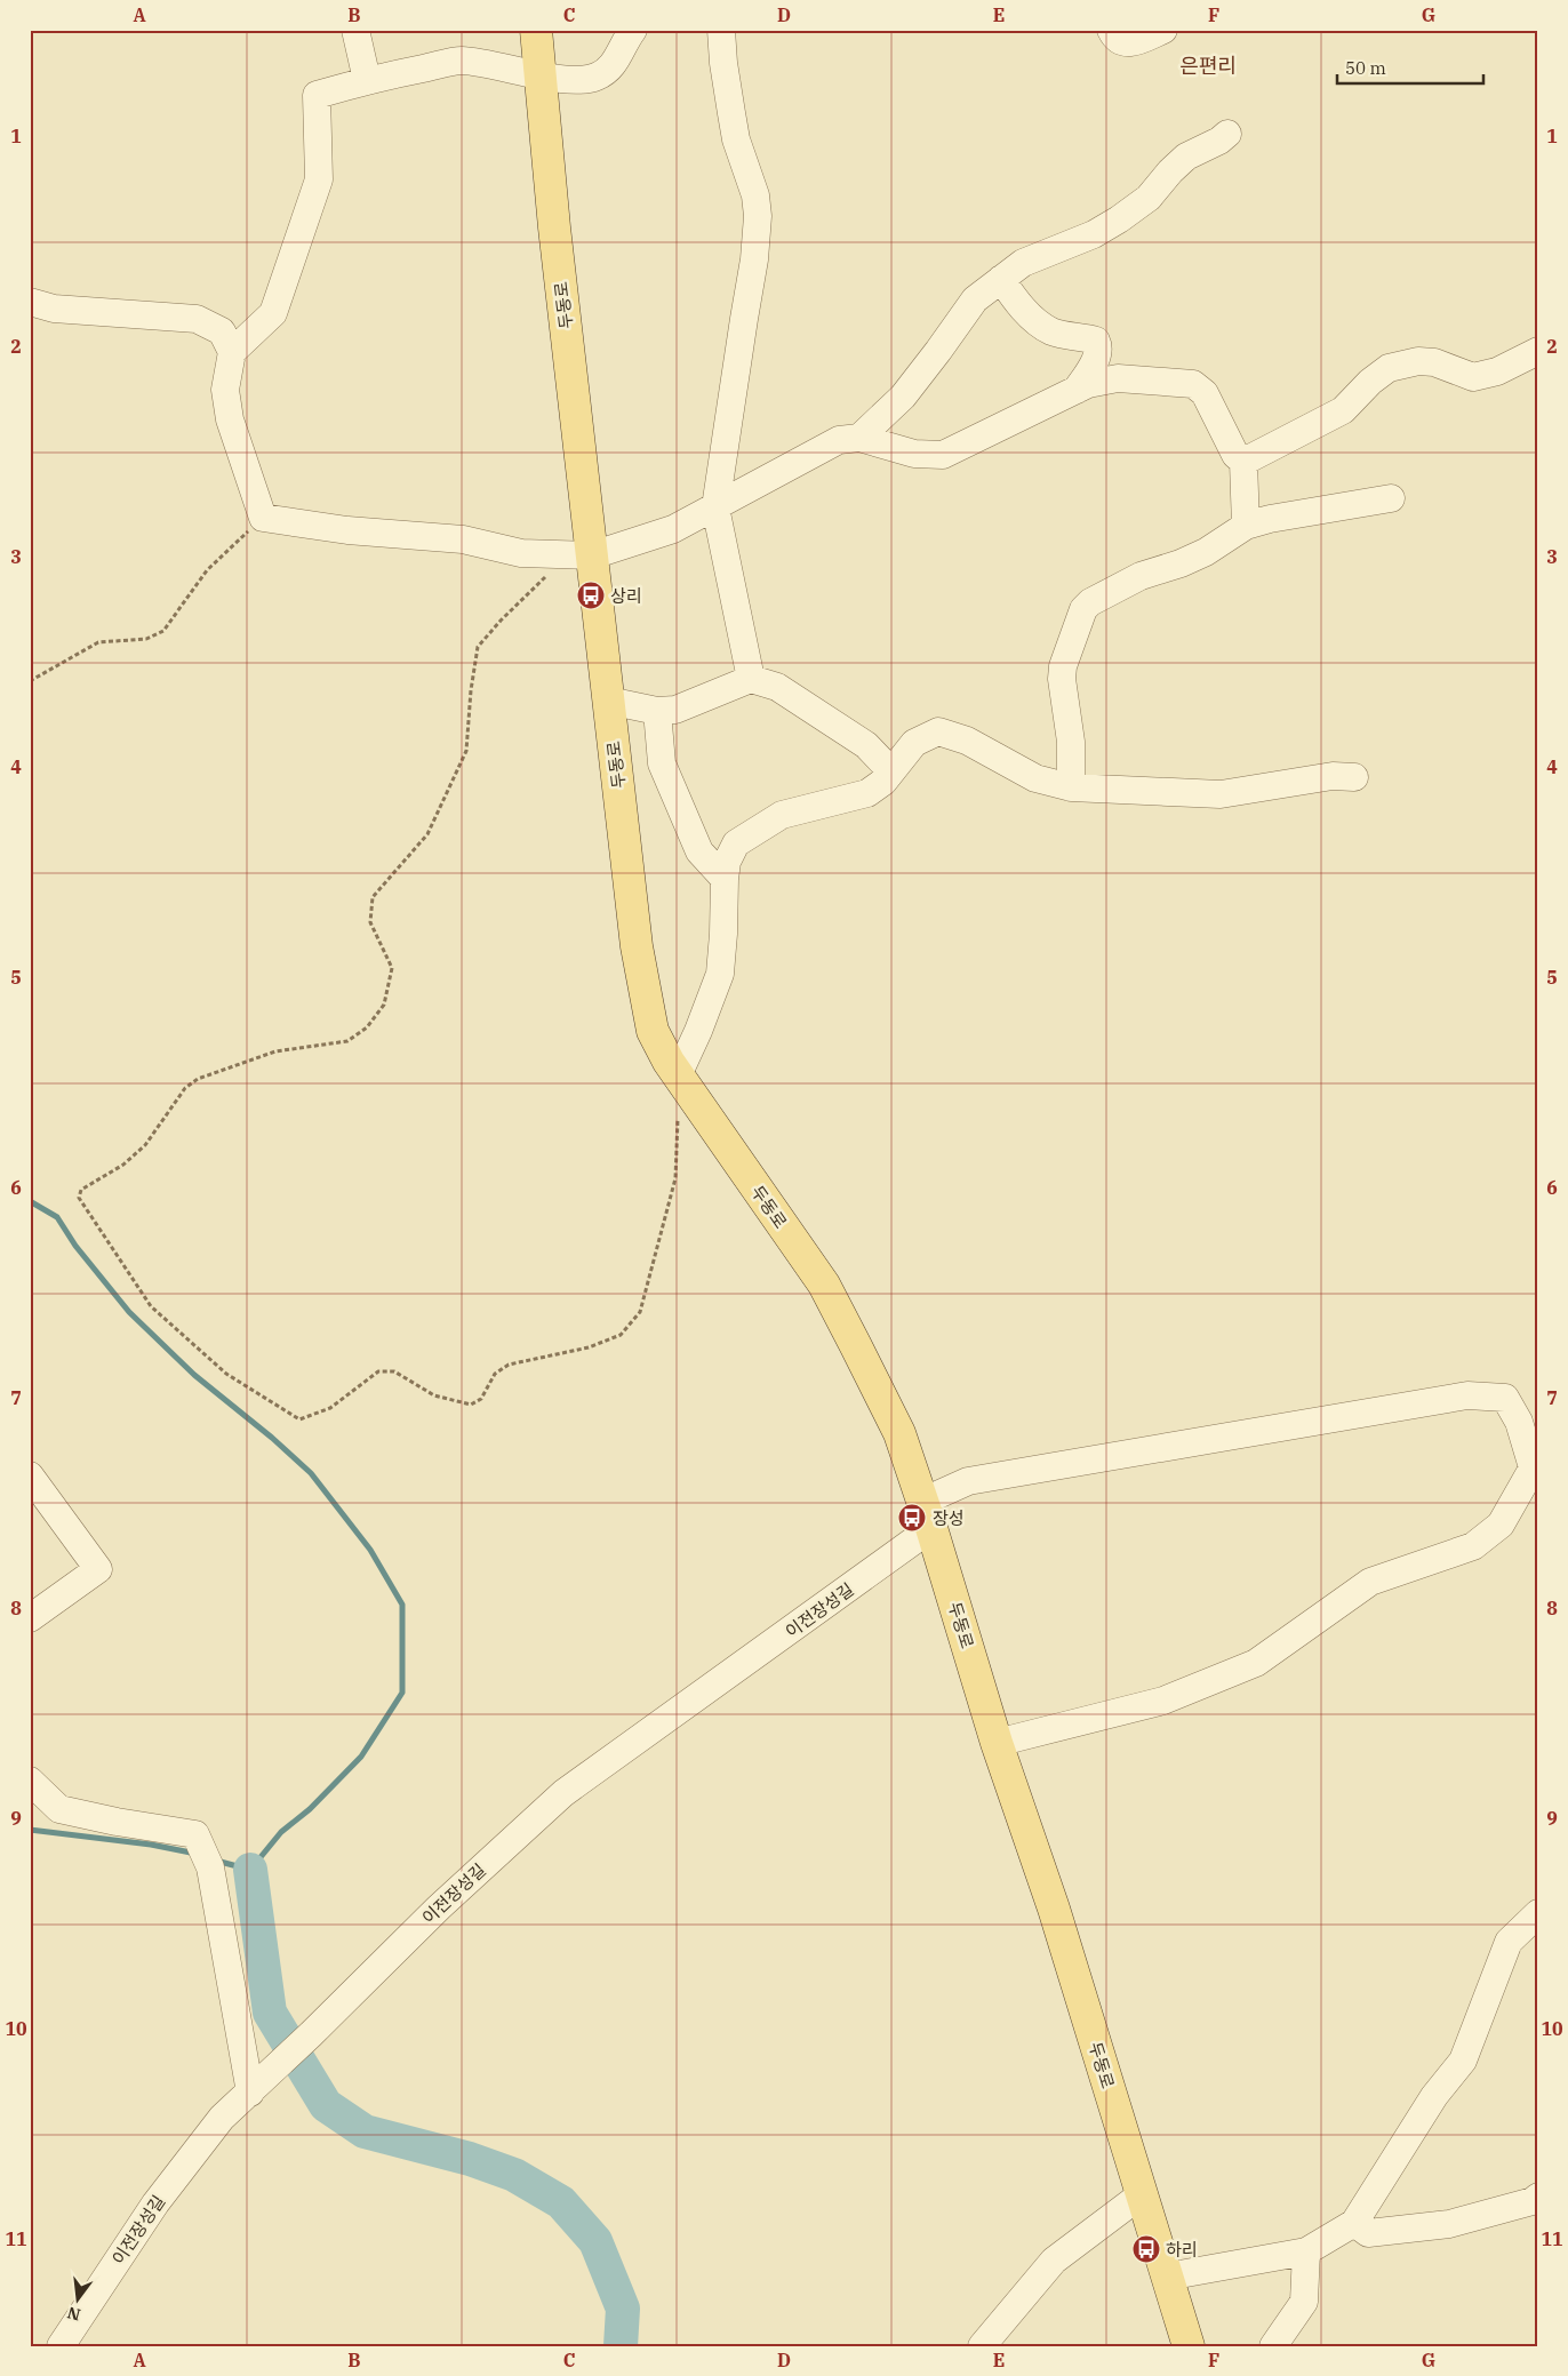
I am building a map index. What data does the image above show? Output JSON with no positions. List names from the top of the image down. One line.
{"streets":{"main road":["두동로"],"street":["이전장성길"]},"crossings":[["두동로","이전장성길"]],"districts":["은편리"],"places":{"bus stop":["상리","장성","하리"]},"scale_bar":"50 m","north":"bottom","grid":{"columns":["A","B","C","D","E","F","G"],"rows":["1","2","3","4","5","6","7","8","9","10","11"]}}
